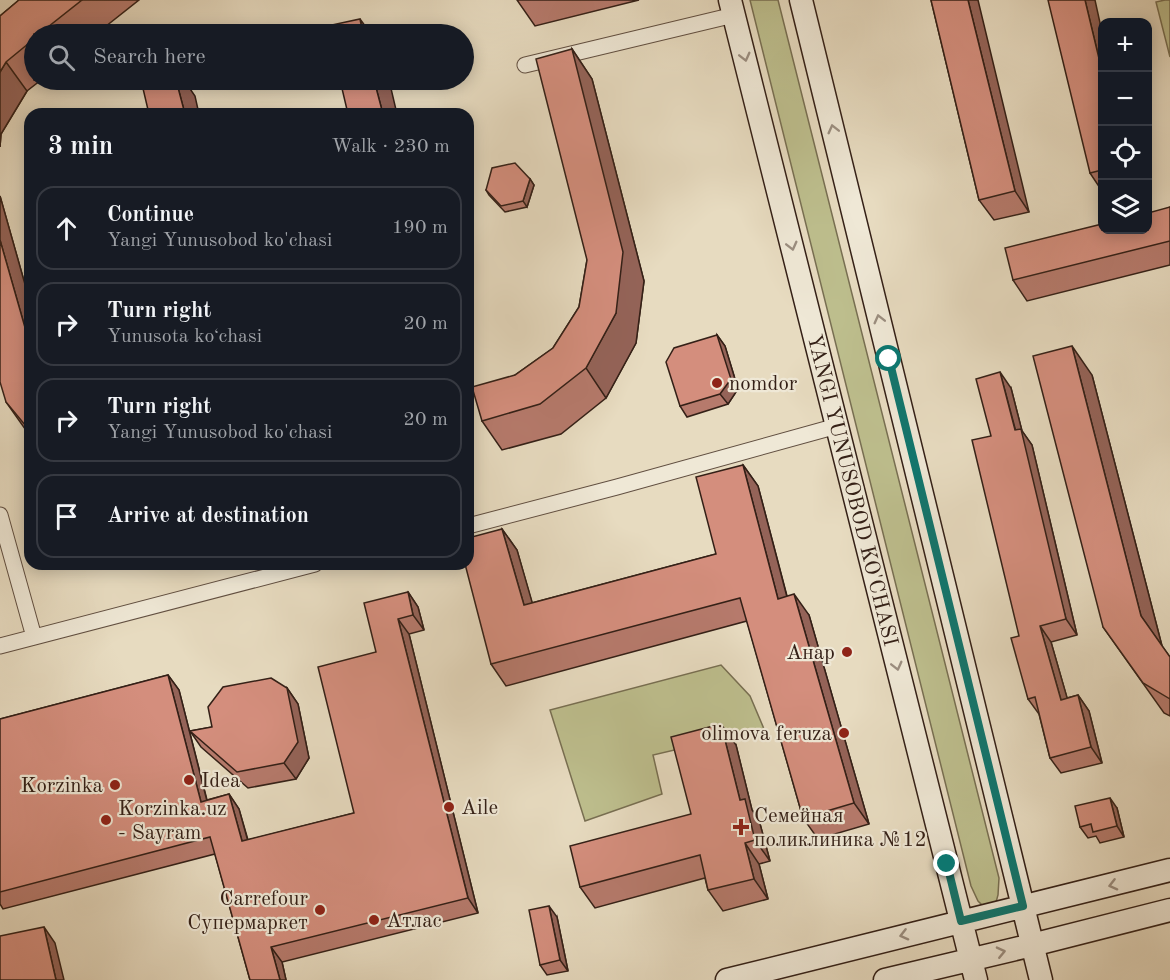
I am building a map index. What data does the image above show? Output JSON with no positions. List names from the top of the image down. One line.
{"streets":{"main road":["YANGI YUNUSOBOD KO'CHASI"]},"places":{"other":["nomdor","Анар","olimova feruza","Idea","Korzinka","Aile","Korzinka.uz - Sayram","Carrefour Супермаркет","Атлас"],"health":["Семейная поликлиника №12"]},"page":{"map_buttons":["+","−"],"search":"Search here","heading":["3 min","Walk · 230 m"],"list":[["Continue","Yangi Yunusobod ko'chasi","190 m"],["Turn right","Yunusota koʻchasi","20 m"],["Turn right","Yangi Yunusobod ko'chasi","20 m"],"Arrive at destination"]}}
